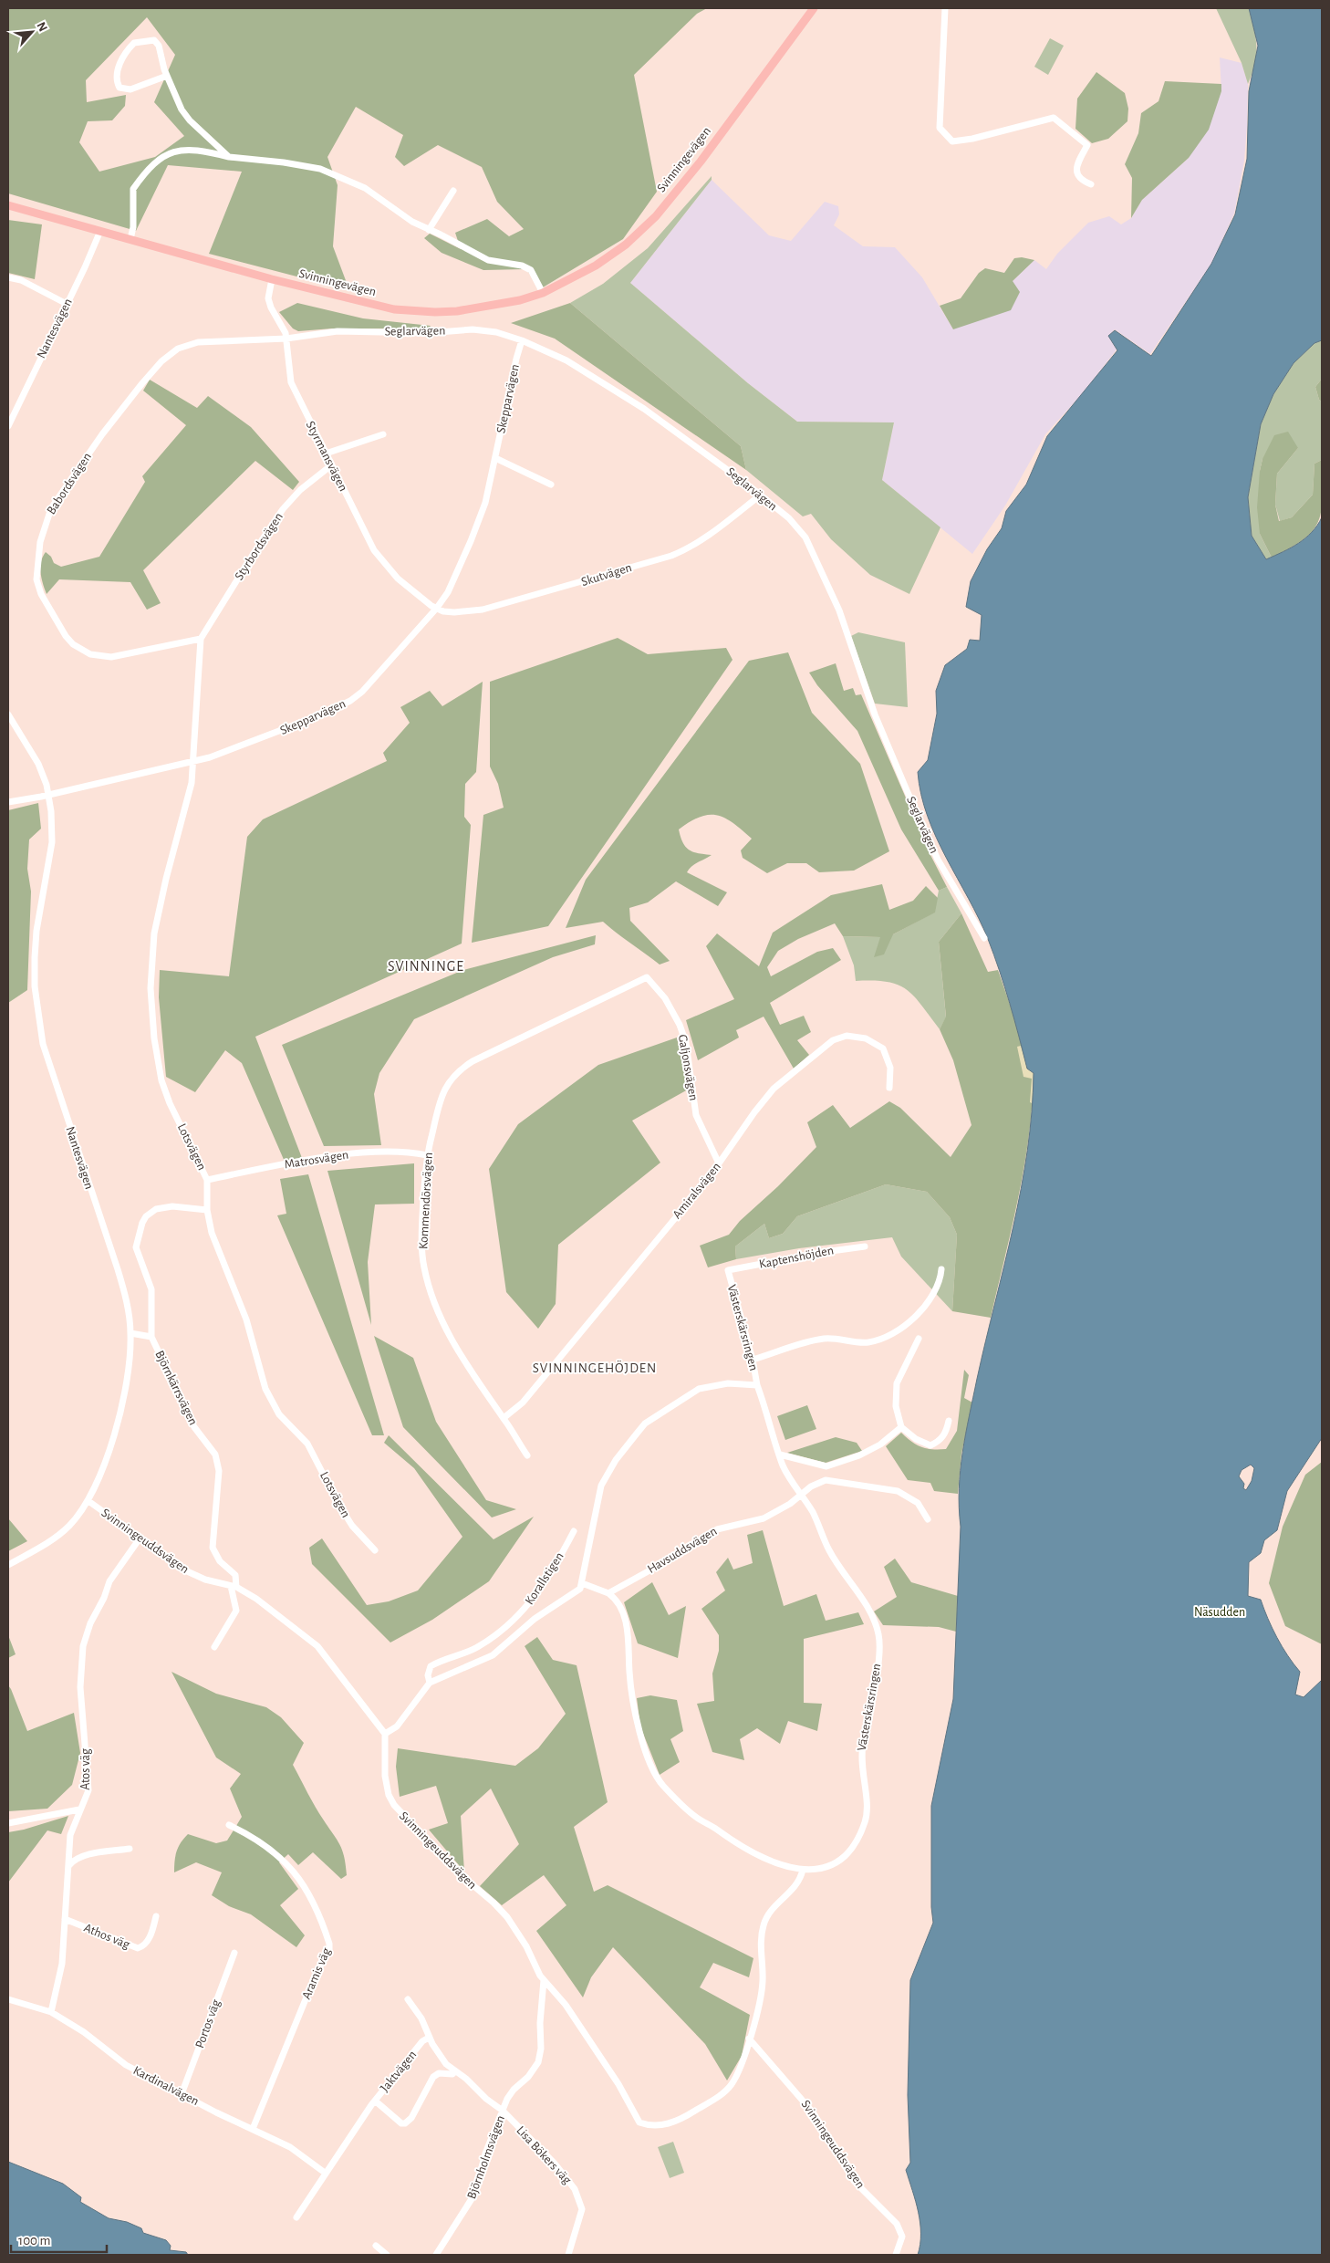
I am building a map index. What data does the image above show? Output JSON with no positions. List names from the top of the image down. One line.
{"streets":{"main road":["Svinningevägen"],"street":["Nantesvägen","Seglarvägen","Skepparvägen","Styrmansvägen","Babordsvägen","Styrbordsvägen","Skutvägen","Galjonsvägen","Lotsvägen","Matrosvägen","Amiralsvägen","Kommendörsvägen","Kaptenshöjden","Västerskärsringen","Björnkärrsvägen","Svinningeuddsvägen","Havsuddsvägen","Korallstigen","Atos väg","Athos väg","Aramis väg","Portos väg","Jaktvägen","Kardinalvägen","Lisa Bökers väg","Björnholmsvägen"]},"crossings":[["Svinningevägen","Nantesvägen"],["Svinningevägen","Styrmansvägen"],["Nantesvägen","Skepparvägen"],["Nantesvägen","Svinningeuddsvägen"],["Seglarvägen","Skepparvägen"],["Seglarvägen","Styrmansvägen"],["Seglarvägen","Babordsvägen"],["Seglarvägen","Skutvägen"],["Skepparvägen","Styrmansvägen"],["Skepparvägen","Skutvägen"],["Skepparvägen","Lotsvägen"],["Styrmansvägen","Babordsvägen"],["Styrmansvägen","Styrbordsvägen"],["Styrmansvägen","Skutvägen"],["Babordsvägen","Styrbordsvägen"],["Babordsvägen","Lotsvägen"],["Styrbordsvägen","Lotsvägen"],["Galjonsvägen","Amiralsvägen"],["Galjonsvägen","Kommendörsvägen"],["Lotsvägen","Matrosvägen"],["Matrosvägen","Kommendörsvägen"],["Amiralsvägen","Kommendörsvägen"],["Kaptenshöjden","Västerskärsringen"],["Västerskärsringen","Svinningeuddsvägen"],["Västerskärsringen","Havsuddsvägen"],["Björnkärrsvägen","Svinningeuddsvägen"],["Svinningeuddsvägen","Atos väg"],["Svinningeuddsvägen","Björnholmsvägen"],["Atos väg","Athos väg"],["Atos väg","Kardinalvägen"],["Aramis väg","Kardinalvägen"],["Portos väg","Kardinalvägen"],["Jaktvägen","Lisa Bökers väg"],["Jaktvägen","Björnholmsvägen"],["Lisa Bökers väg","Björnholmsvägen"]],"districts":["SVINNINGE","SVINNINGEHÖJDEN"],"parks":["Näsudden"],"scale_bar":"100 m","north":"top right"}
